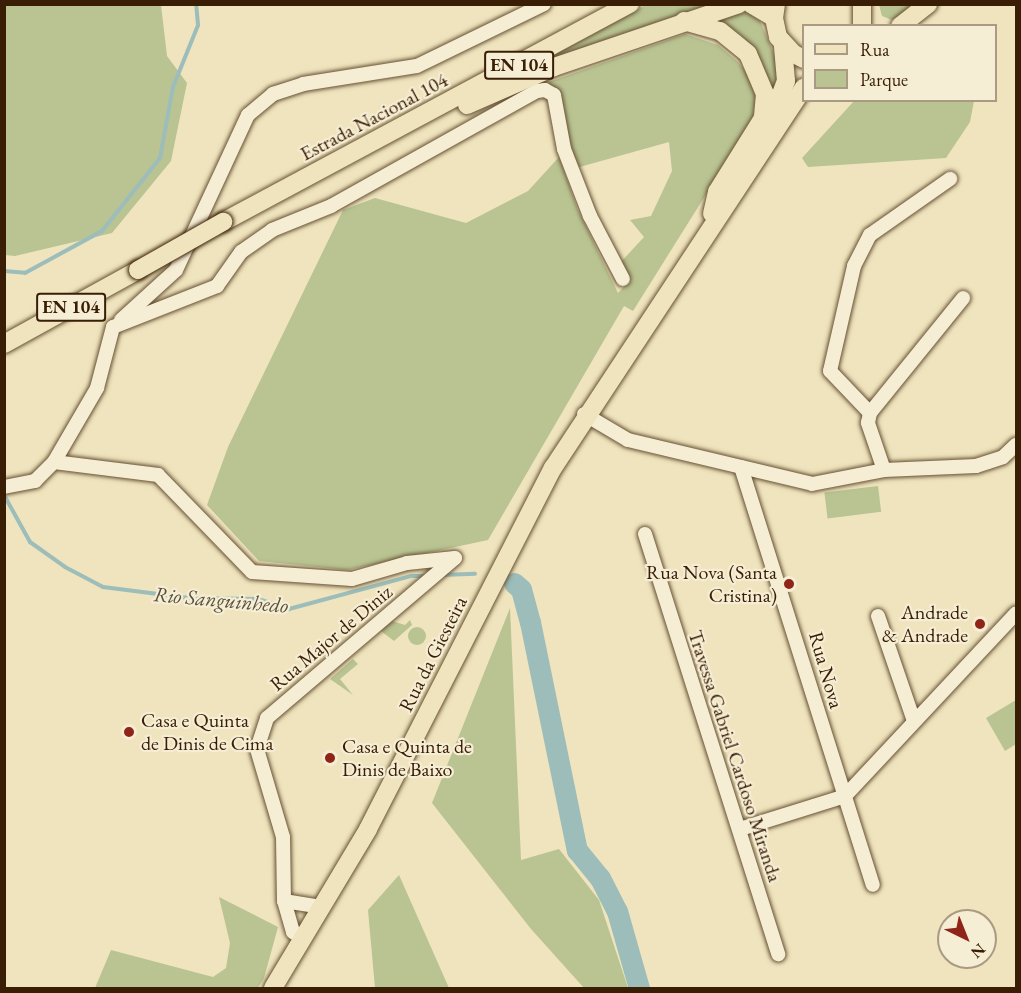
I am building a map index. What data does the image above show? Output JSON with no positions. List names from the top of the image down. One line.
{"streets":{"main road":["EN 104","Estrada Nacional 104","Rua da Giesteira"],"street":["Rua Major de Diniz","Rua Nova","Travessa Gabriel Cardoso Miranda"]},"crossings":[["EN 104","Estrada Nacional 104"],["Rua Major de Diniz","Rua da Giesteira"]],"water":["Rio Sanguinhedo"],"places":["Rua Nova (Santa Cristina)","Andrade & Andrade","Casa e Quinta de Dinis de Cima","Casa e Quinta de Dinis de Baixo"],"legend":["Rua","Parque"],"north":"bottom right"}
